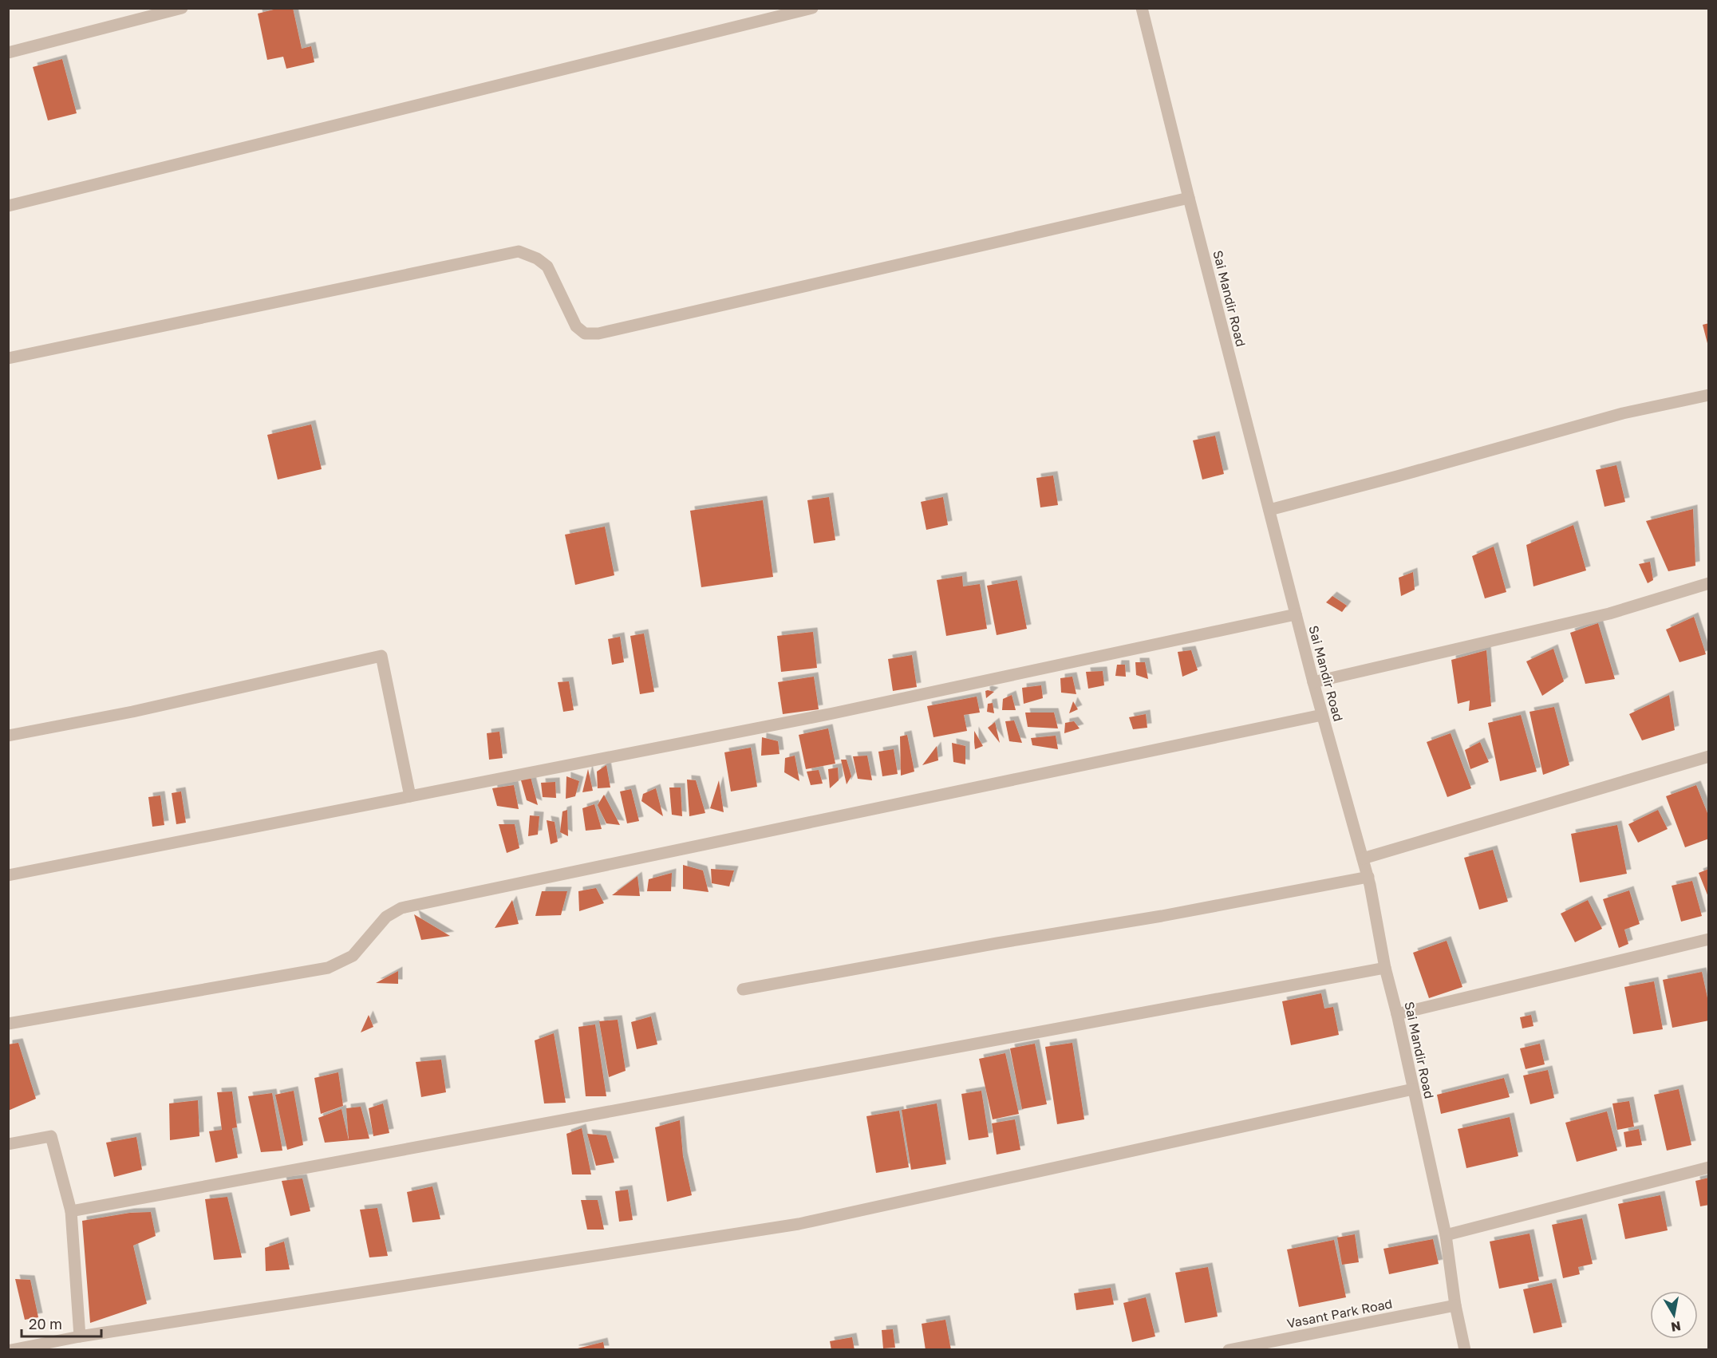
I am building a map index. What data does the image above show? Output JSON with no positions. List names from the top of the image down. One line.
{"streets":{"street":["Sai Mandir Road","Vasant Park Road"]},"crossings":[["Sai Mandir Road","Vasant Park Road"]],"scale_bar":"20 m","north":"bottom"}
